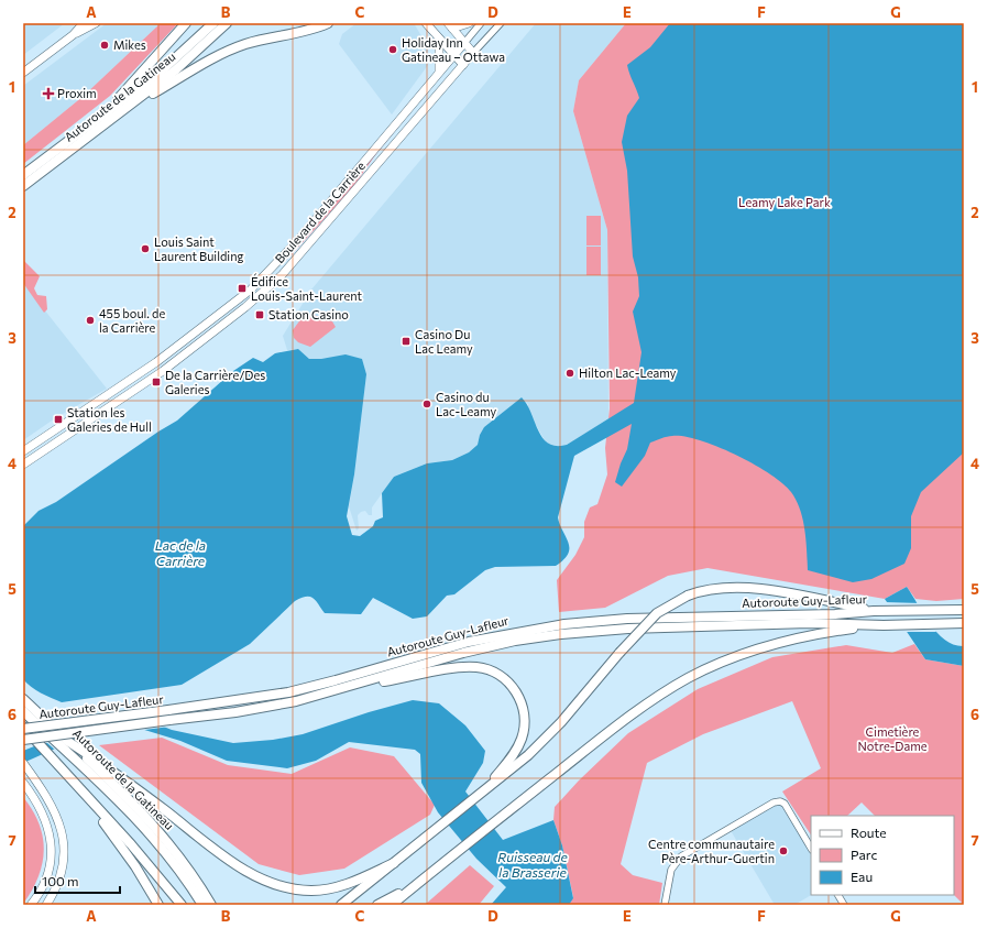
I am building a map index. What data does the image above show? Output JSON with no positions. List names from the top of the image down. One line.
{"streets":{"highway":["Autoroute de la Gatineau","Autoroute Guy-Lafleur"],"main road":["Boulevard de la Carrière"]},"water":["Lac de la Carrière","Ruisseau de la Brasserie"],"parks":["Leamy Lake Park","Cimetière Notre-Dame"],"places":{"other":["Mikes","Holiday Inn Gatineau – Ottawa","Louis Saint Laurent Building","455 boul. de la Carrière","Hilton Lac-Leamy","Casino du Lac-Leamy","Centre communautaire Père-Arthur-Guertin"],"health":["Proxim"],"transit":["Édifice Louis-Saint-Laurent","Station Casino","Casino Du Lac Leamy","De la Carrière/Des Galeries","Station les Galeries de Hull"]},"legend":["Route","Parc","Eau"],"scale_bar":"100 m","grid":{"columns":["A","B","C","D","E","F","G"],"rows":["1","2","3","4","5","6","7"]}}
